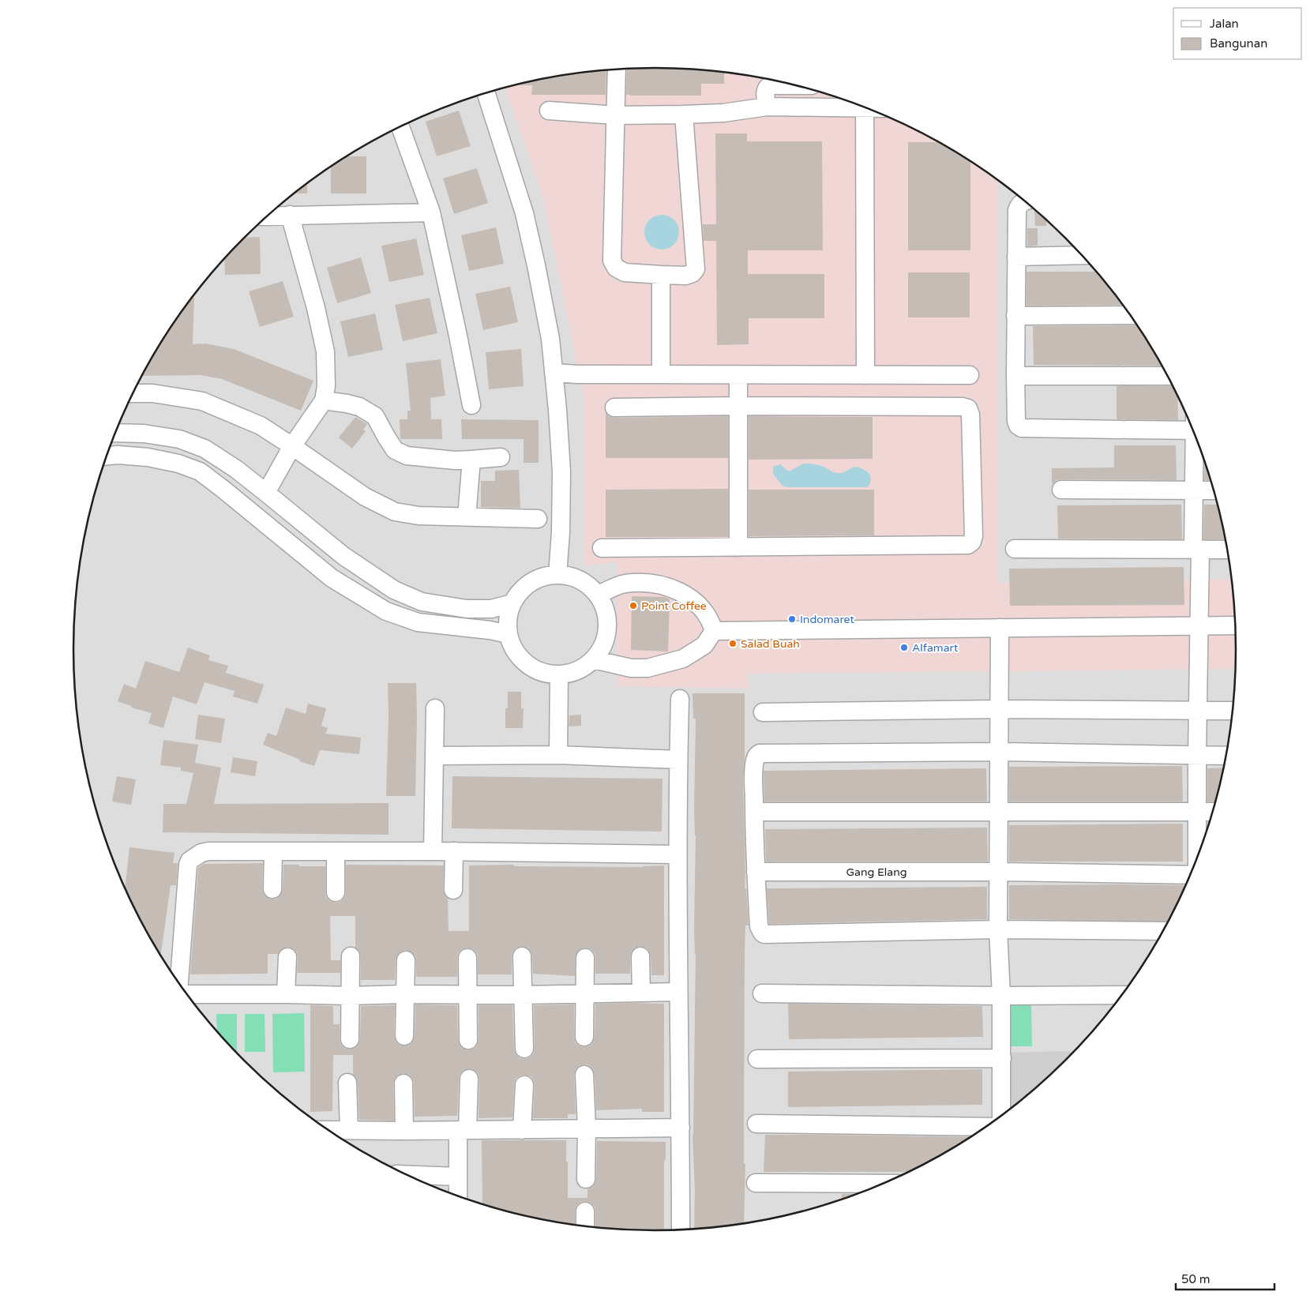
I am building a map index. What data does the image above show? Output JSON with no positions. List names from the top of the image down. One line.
{"streets":{"street":["Gang Elang"]},"places":["Point Coffee","Indomaret","Salad Buah","Alfamart"],"legend":["Jalan","Bangunan"],"scale_bar":"50 m"}
